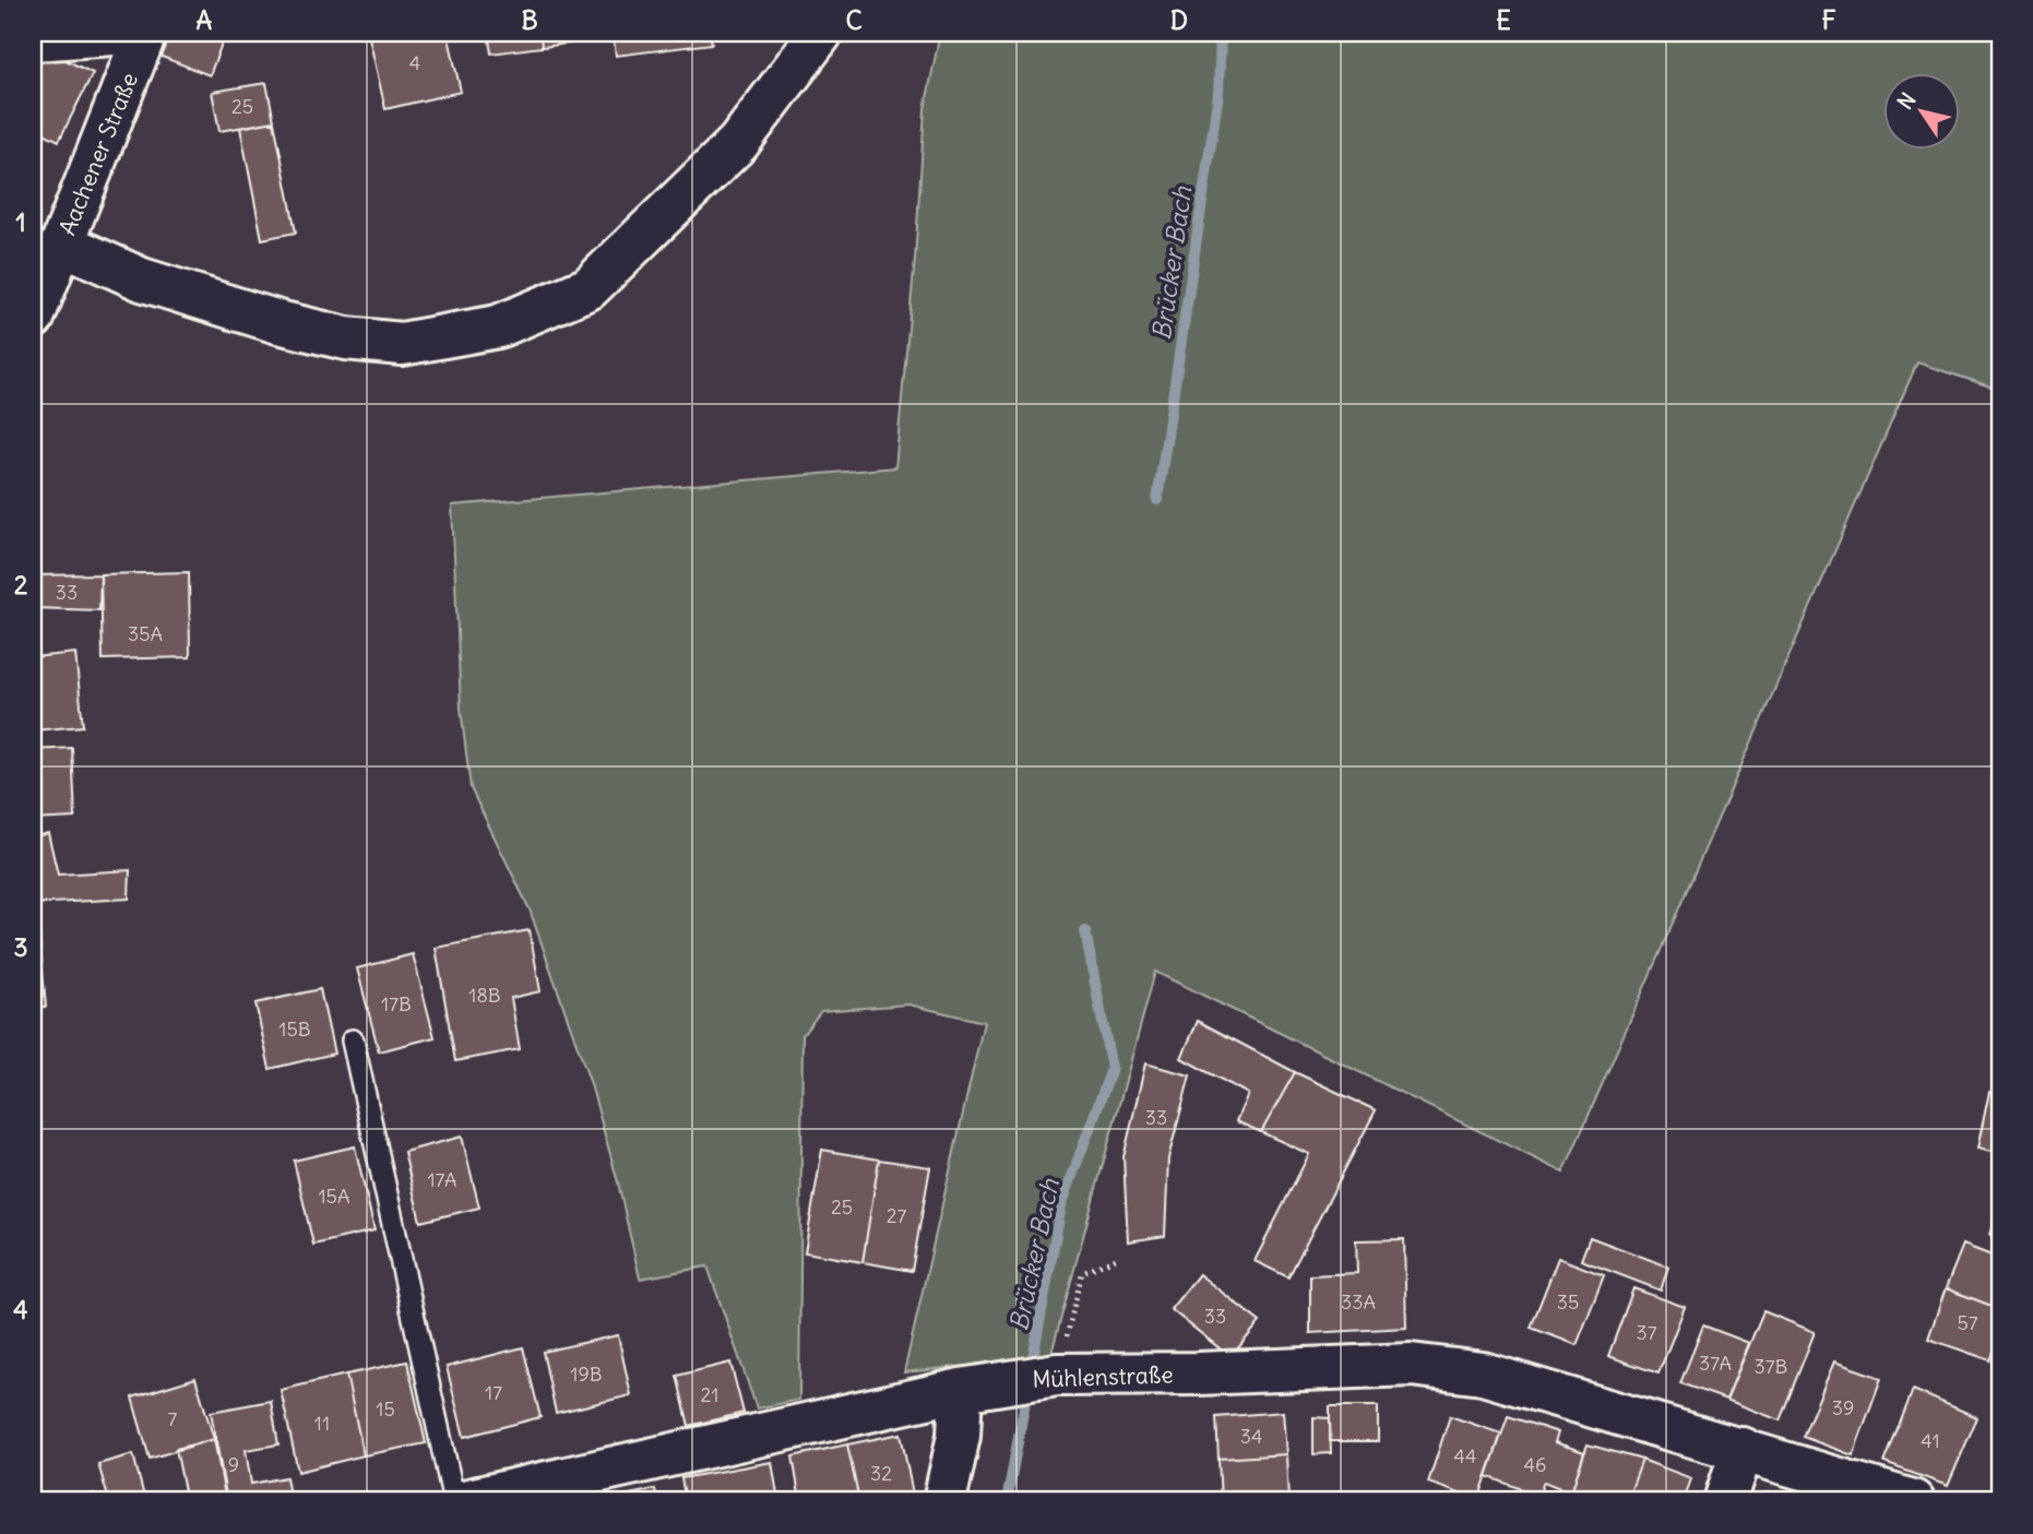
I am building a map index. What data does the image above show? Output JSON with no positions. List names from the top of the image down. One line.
{"streets":{"street":["Aachener Straße","Mühlenstraße"]},"water":["Brücker Bach"],"house_numbers":["4","25","33","35A","18B","17B","15B","33","17A","15A","25","27","33A","35","33","57","37","37A","37B","19B","17","21","39","15","7","11","34","41","44","9","46","32"],"north":"top left","grid":{"columns":["A","B","C","D","E","F"],"rows":["1","2","3","4"]}}
